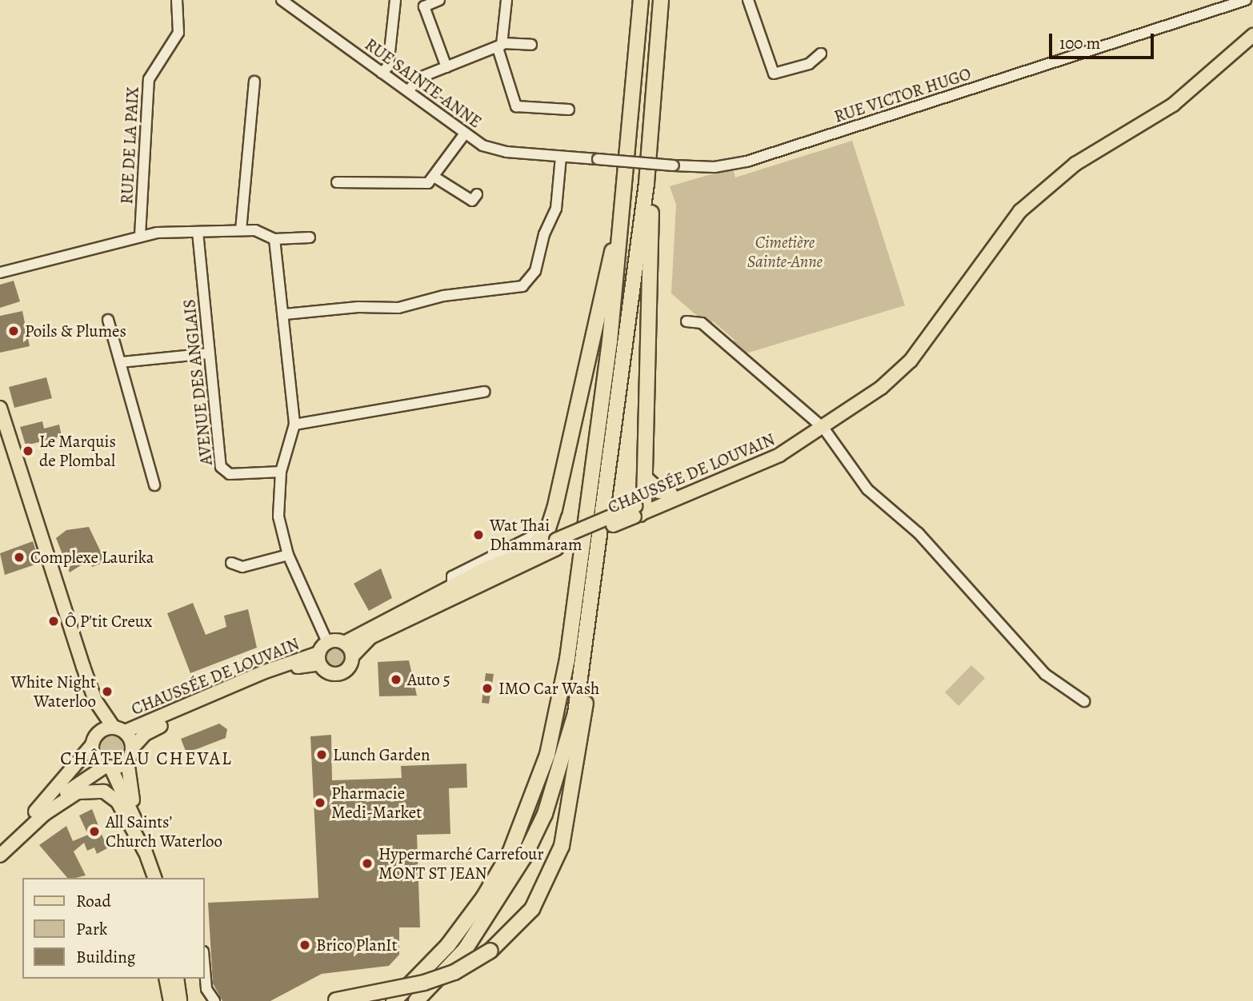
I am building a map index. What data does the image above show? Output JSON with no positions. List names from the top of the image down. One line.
{"streets":{"main road":["CHAUSSÉE DE LOUVAIN"],"street":["RUE SAINTE-ANNE","RUE VICTOR HUGO","RUE DE LA PAIX","AVENUE DES ANGLAIS"]},"crossings":[["RUE SAINTE-ANNE","RUE VICTOR HUGO"]],"districts":["CHÂTEAU CHEVAL"],"parks":["Cimetière Sainte-Anne"],"places":["Poils & Plumes","Le Marquis de Plombal","Wat Thai Dhammaram","Complexe Laurika","Ô P'tit Creux","Auto 5","IMO Car Wash","White Night Waterloo","Lunch Garden","Pharmacie Medi-Market","All Saints’ Church Waterloo","Hypermarché Carrefour MONT ST JEAN","Brico PlanIt"],"legend":["Road","Park","Building"],"scale_bar":"100 m"}
